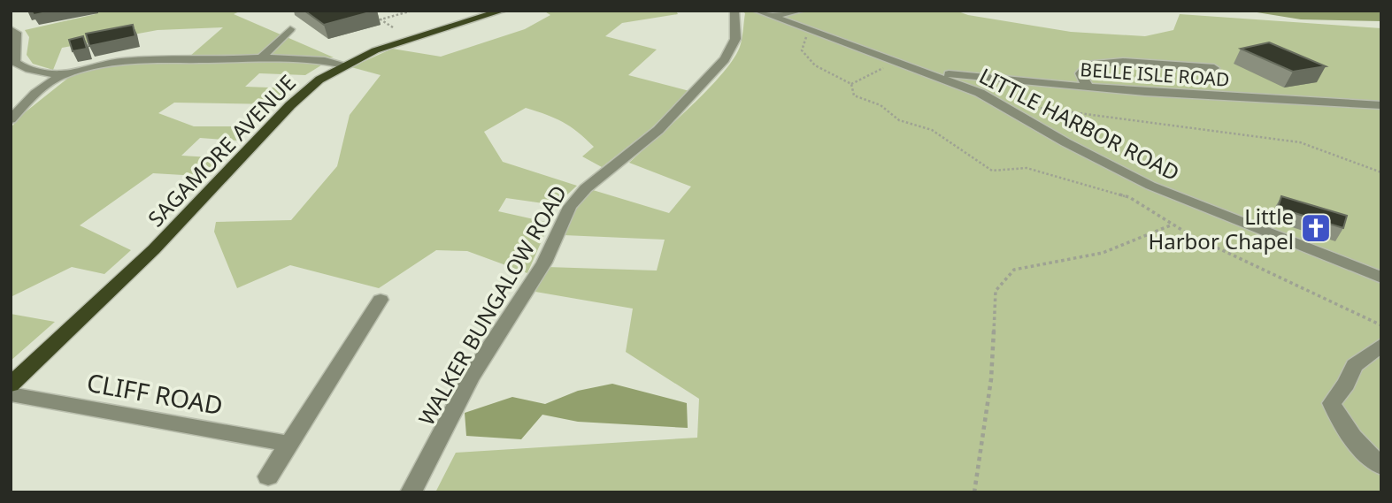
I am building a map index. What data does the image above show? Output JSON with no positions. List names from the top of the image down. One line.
{"streets":{"main road":["SAGAMORE AVENUE"],"street":["BELLE ISLE ROAD","LITTLE HARBOR ROAD","WALKER BUNGALOW ROAD","CLIFF ROAD"]},"crossings":[["BELLE ISLE ROAD","LITTLE HARBOR ROAD"]],"places":{"church":["Little Harbor Chapel"]}}
